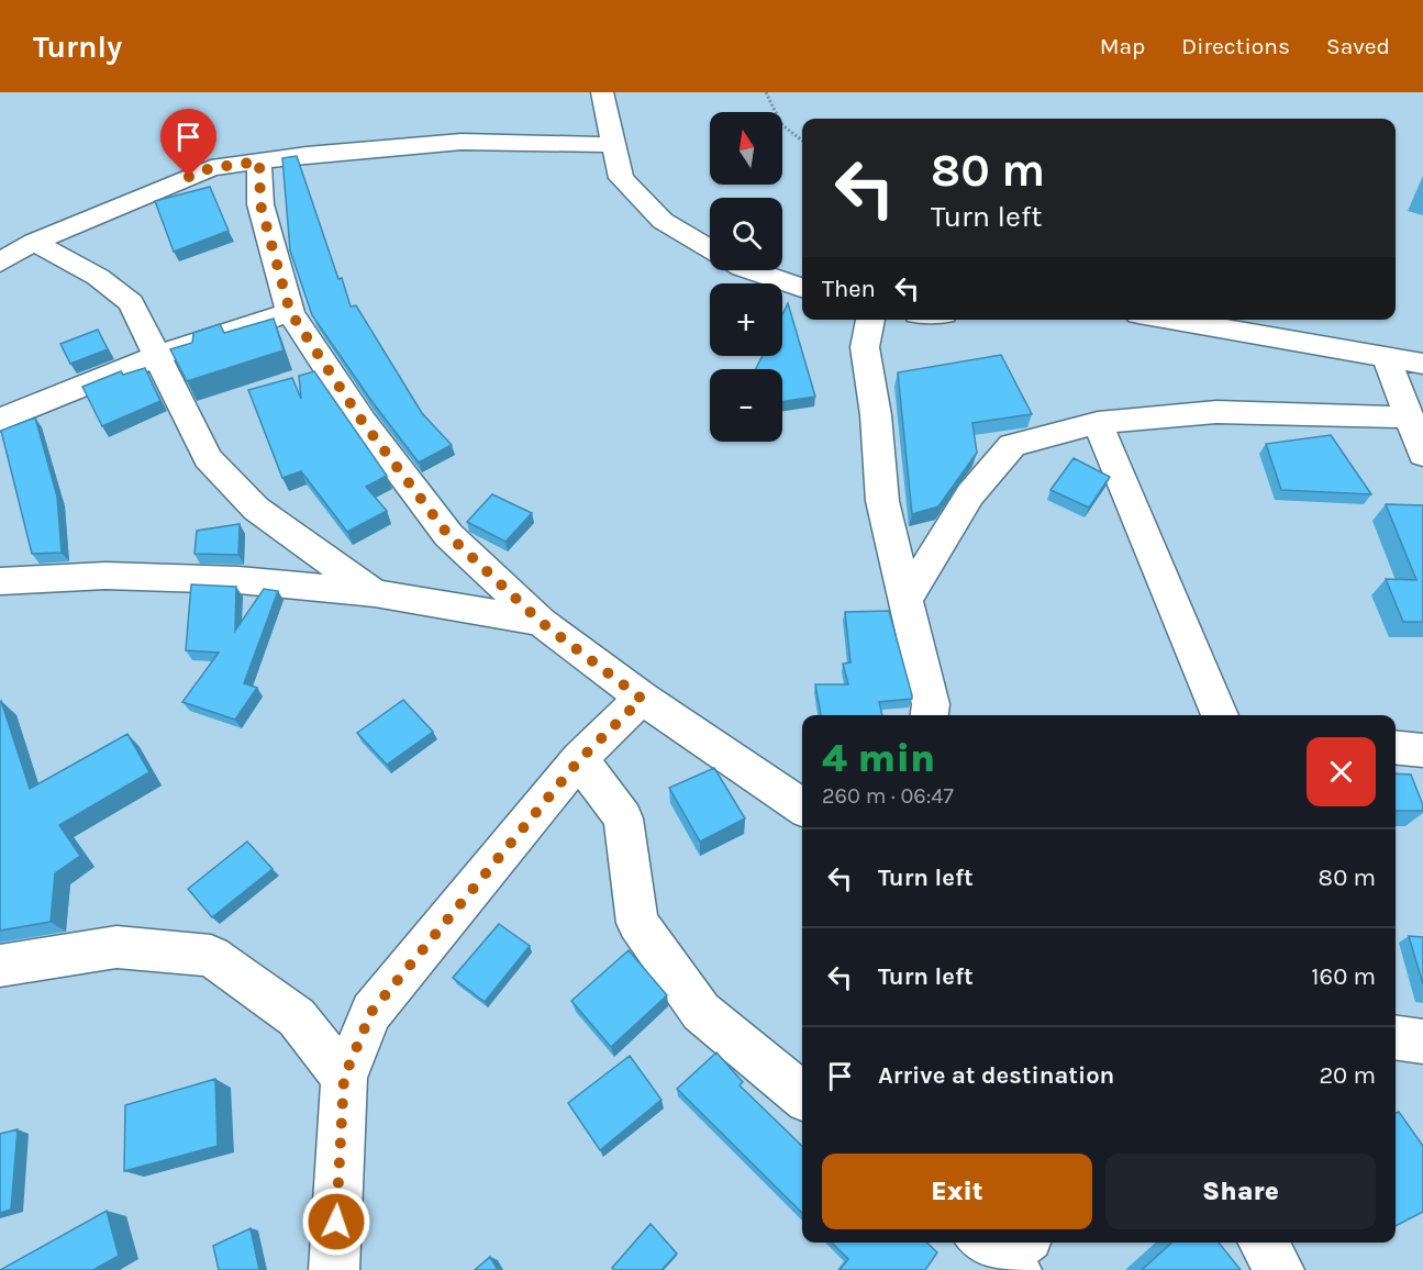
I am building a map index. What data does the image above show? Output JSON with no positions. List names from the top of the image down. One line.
{"north":"top","page":{"header":"Turnly","nav":["Map","Directions","Saved"],"map_buttons":["+","−"],"turn":["80 m","Turn left"],"then":"Then","heading":["4 min","260 m · 06:47"],"list":[{"name":"Turn left","value":"80 m"},{"name":"Turn left","value":"160 m"},{"name":"Arrive at destination","value":"20 m"}],"buttons":["Exit","Share"]}}
